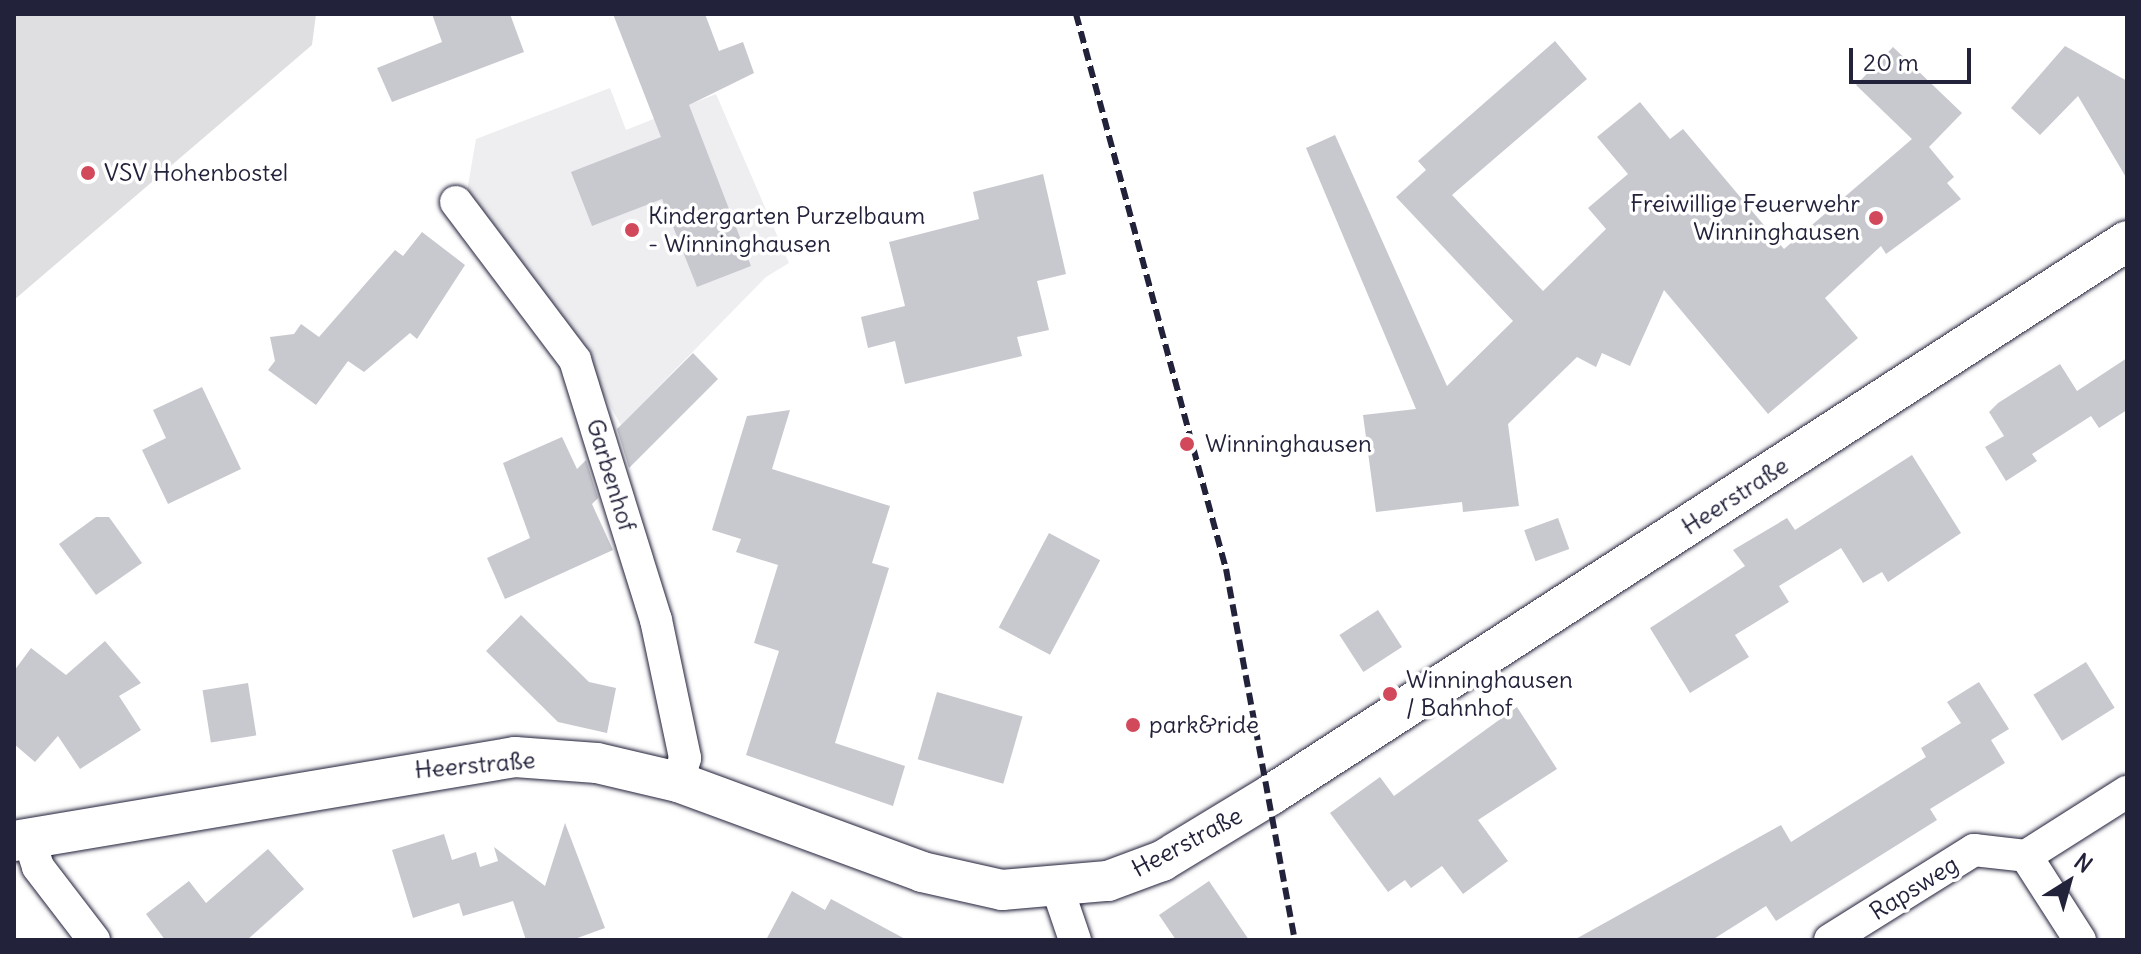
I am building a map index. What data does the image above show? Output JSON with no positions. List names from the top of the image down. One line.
{"streets":{"street":["Garbenhof","Heerstraße","Rapsweg"]},"crossings":[["Garbenhof","Heerstraße"]],"places":["VSV Hohenbostel","Freiwillige Feuerwehr Winninghausen","Kindergarten Purzelbaum - Winninghausen","Winninghausen","Winninghausen / Bahnhof","park&ride"],"scale_bar":"20 m","north":"top right"}
